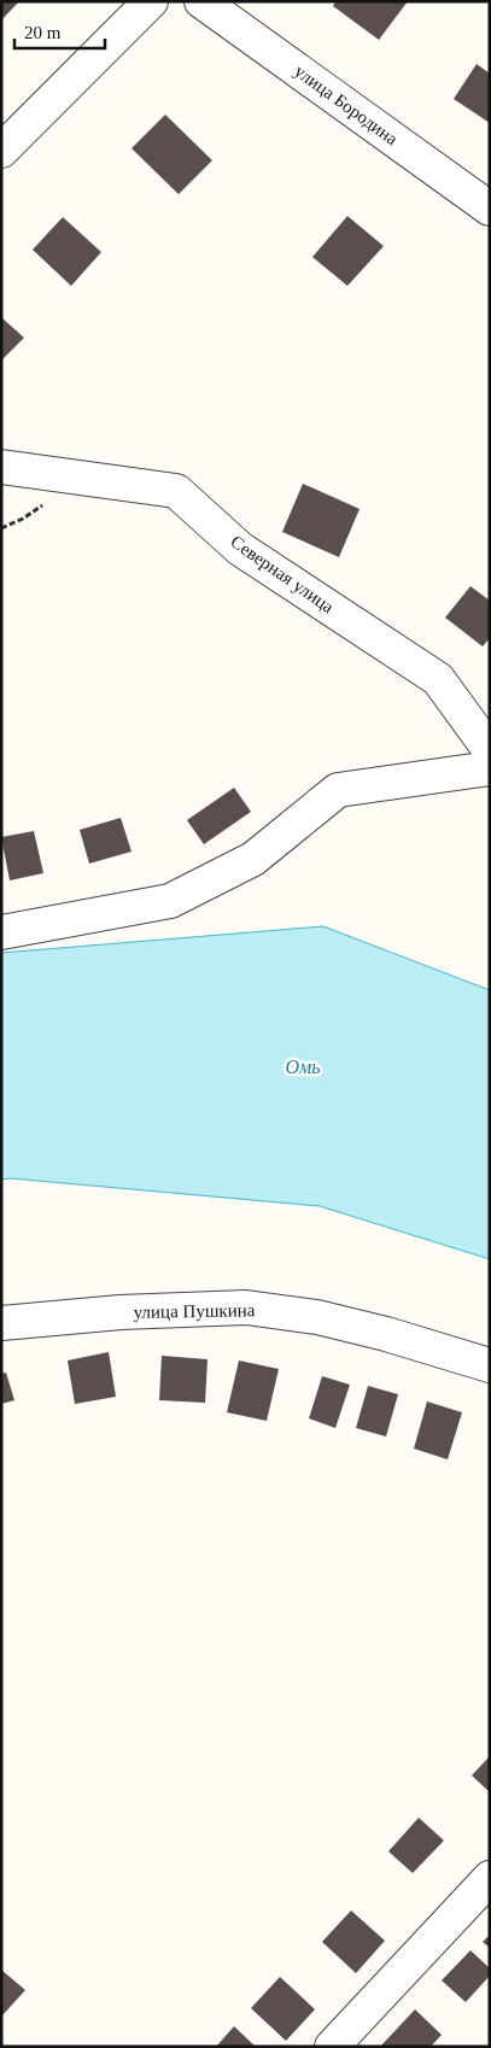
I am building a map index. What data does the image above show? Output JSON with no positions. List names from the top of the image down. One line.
{"streets":{"street":["улица Бородина","Северная улица","улица Пушкина"]},"water":["Омь"],"scale_bar":"20 m"}
